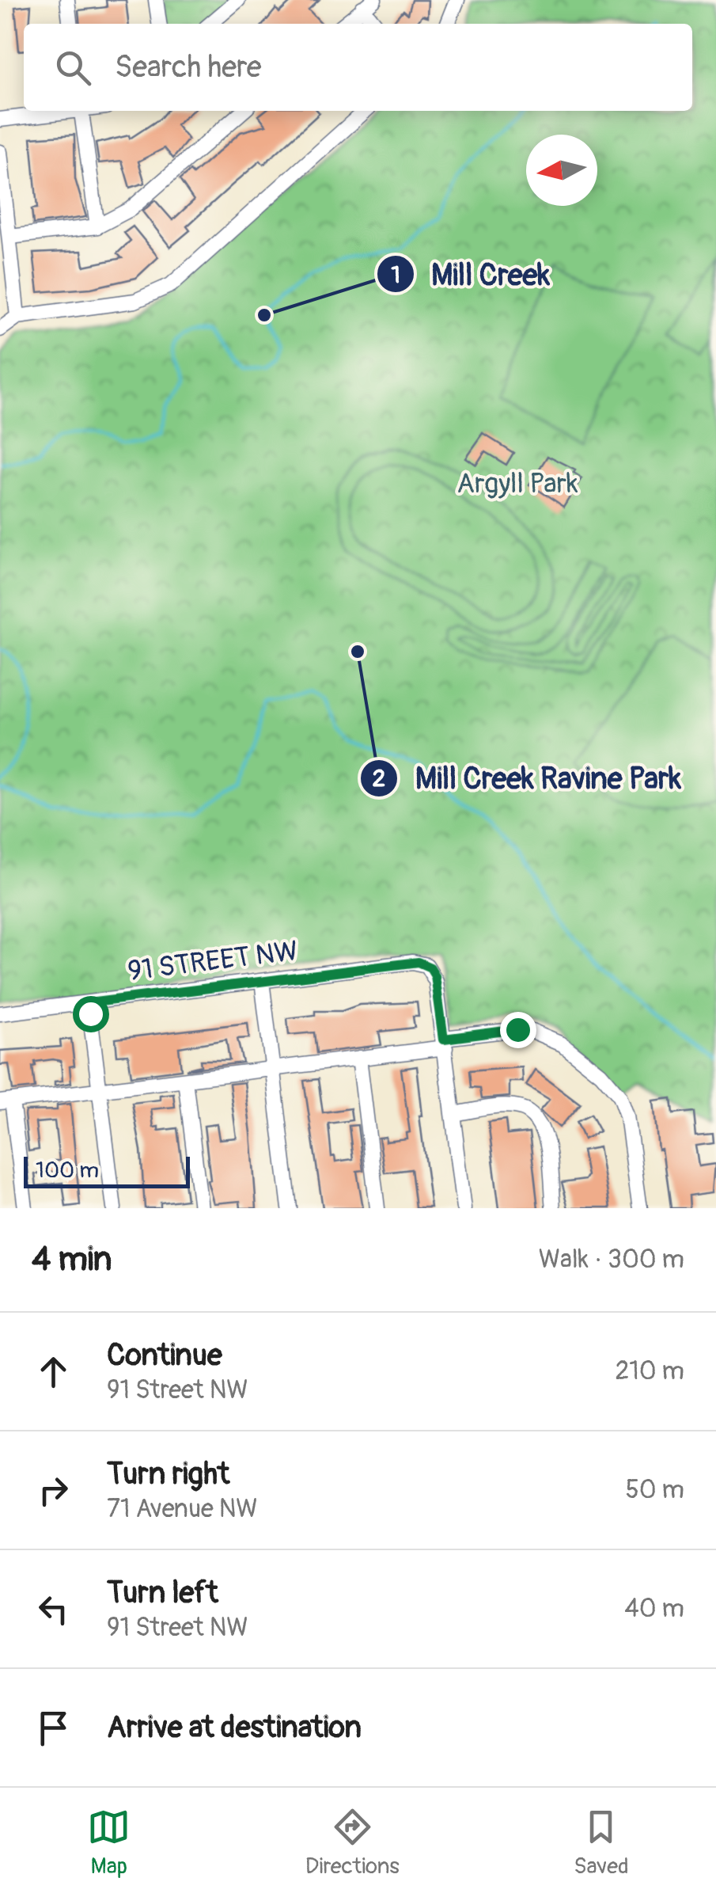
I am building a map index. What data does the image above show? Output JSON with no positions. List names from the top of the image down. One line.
{"streets":{"street":["91 STREET NW"]},"parks":["Argyll Park"],"places":["Mill Creek","Mill Creek Ravine Park"],"scale_bar":"100 m","north":"left","page":{"search":"Search here","scale":"100 m","heading":["4 min","Walk · 300 m"],"list":[["Continue","91 Street NW","210 m"],["Turn right","71 Avenue NW","50 m"],["Turn left","91 Street NW","40 m"],"Arrive at destination"],"nav":["Map","Directions","Saved"]}}
